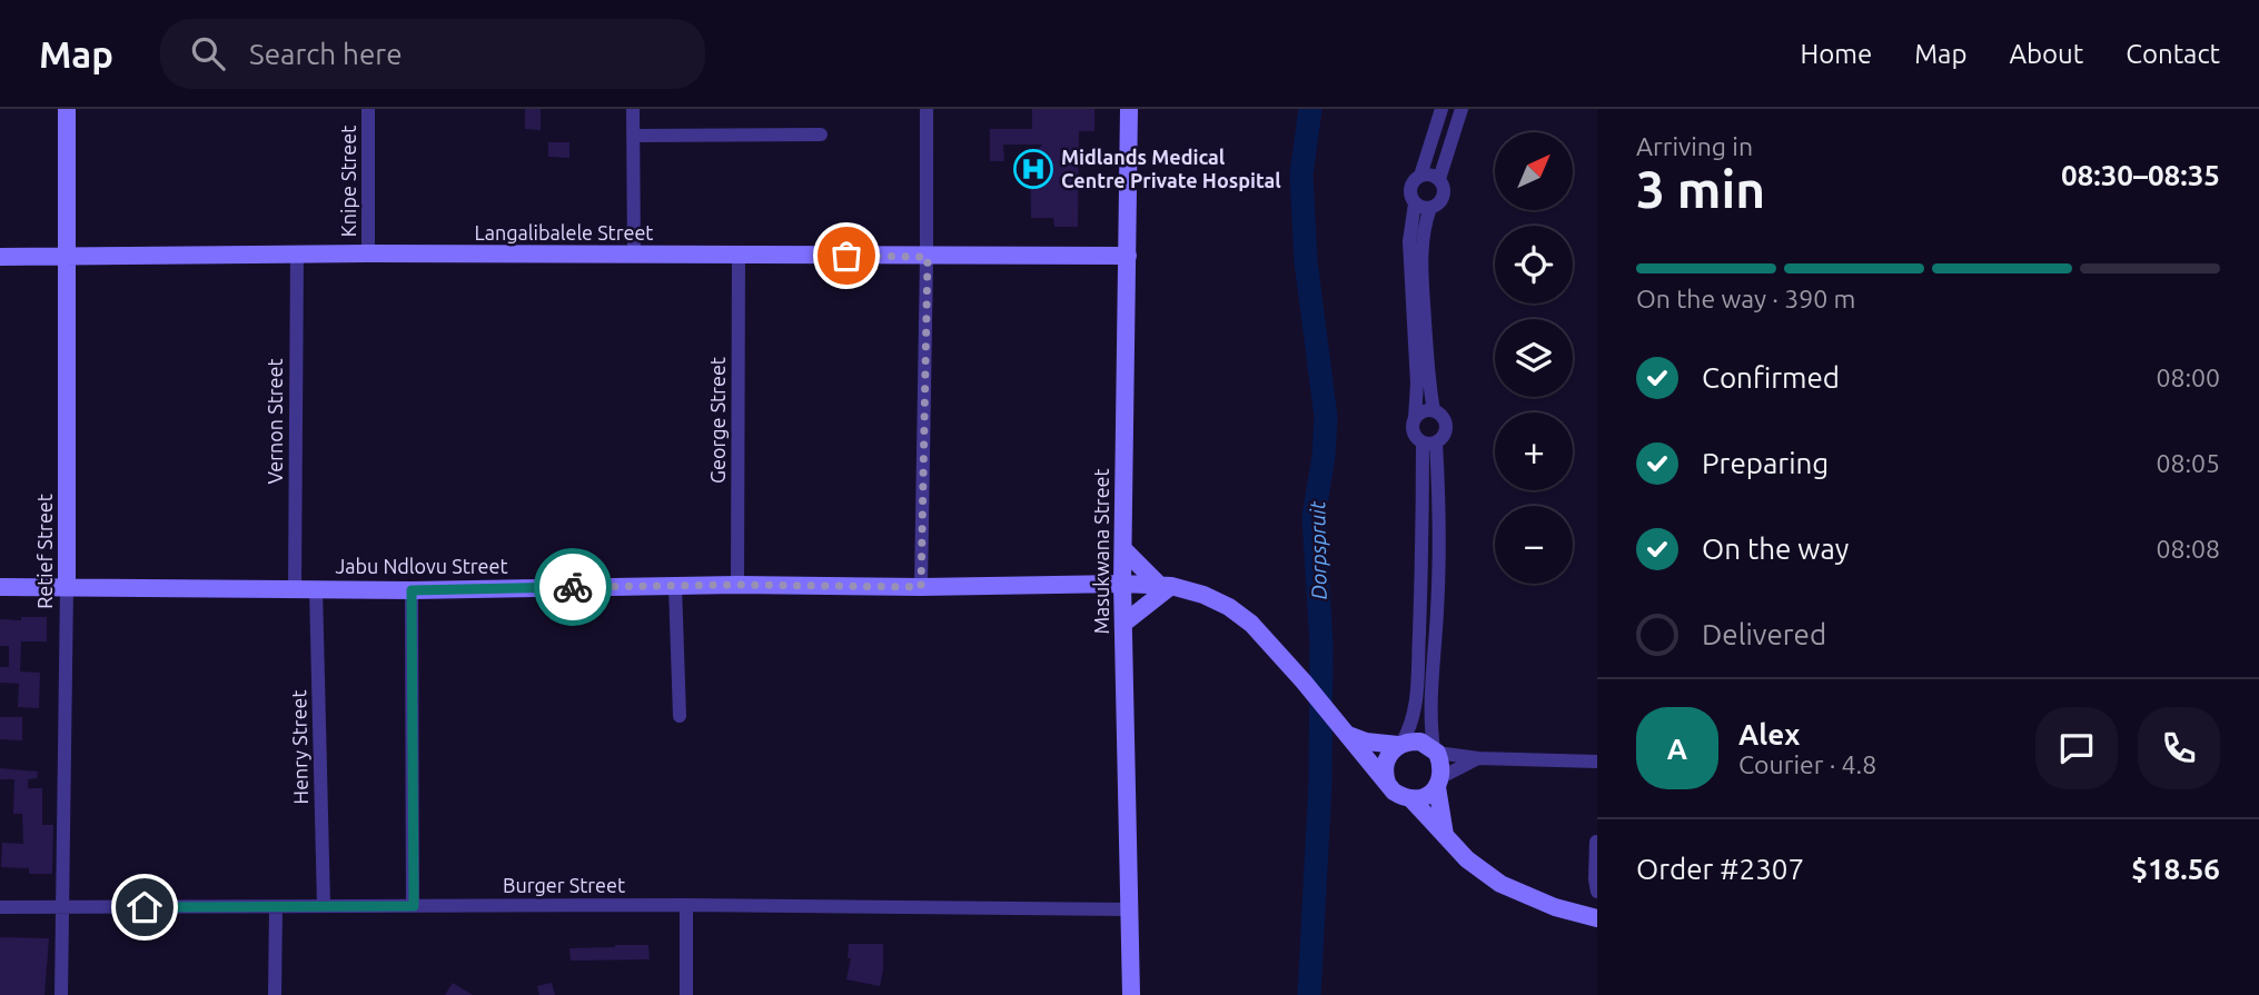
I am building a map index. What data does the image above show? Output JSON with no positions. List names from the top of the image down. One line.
{"streets":{"street":["Knipe Street","Langalibalele Street","George Street","Vernon Street","Retief Street","Masukwana Street","Jabu Ndlovu Street","Henry Street","Burger Street"]},"crossings":[["Knipe Street","Langalibalele Street"],["Langalibalele Street","George Street"],["Langalibalele Street","Vernon Street"],["Langalibalele Street","Retief Street"],["Langalibalele Street","Masukwana Street"],["George Street","Jabu Ndlovu Street"],["Vernon Street","Jabu Ndlovu Street"],["Retief Street","Jabu Ndlovu Street"],["Retief Street","Burger Street"],["Masukwana Street","Jabu Ndlovu Street"],["Masukwana Street","Burger Street"],["Jabu Ndlovu Street","Henry Street"],["Henry Street","Burger Street"]],"water":["Dorpspruit"],"places":{"hospital":["Midlands Medical Centre Private Hospital"]},"north":"top right","page":{"header":"Map","search":"Search here","nav":["Home","Map","About","Contact"],"heading":["3 min","Arriving in","08:30–08:35"],"panel":["Alex","Courier · 4.8","Order #2307","$18.56"],"map_buttons":["+","−"],"bar":"On the way · 390 m","list":[["Confirmed","08:00"],["Preparing","08:05"],["On the way","08:08"],"Delivered"],"round":"A"}}
